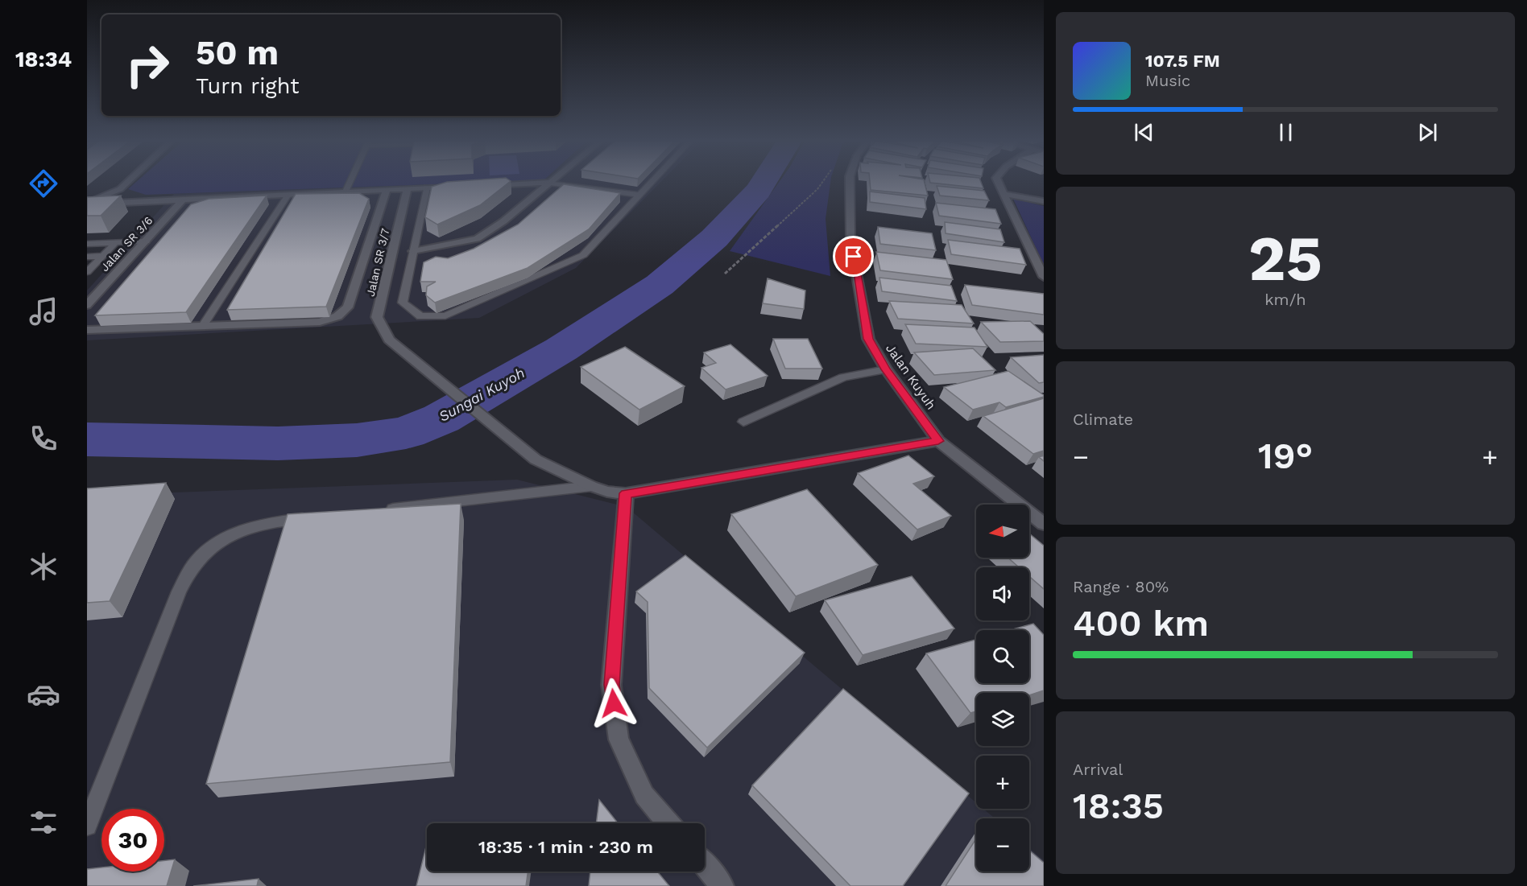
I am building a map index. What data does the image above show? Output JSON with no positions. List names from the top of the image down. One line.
{"streets":{"street":["Jalan SR 3/6","Jalan SR 3/7","Jalan Kuyuh"]},"water":["Sungai Kuyoh"],"north":"left","page":{"tabs":"18:34","turn":["50 m","Turn right"],"song":["107.5 FM","Music"],"tile":[["25","km/h"],"Climate",["Range · 80%","400 km"],["Arrival","18:35"]],"heat":["−","19°","+"],"map_buttons":["+","−"],"limit":"30","trip":"18:35 · 1 min · 230 m"}}
